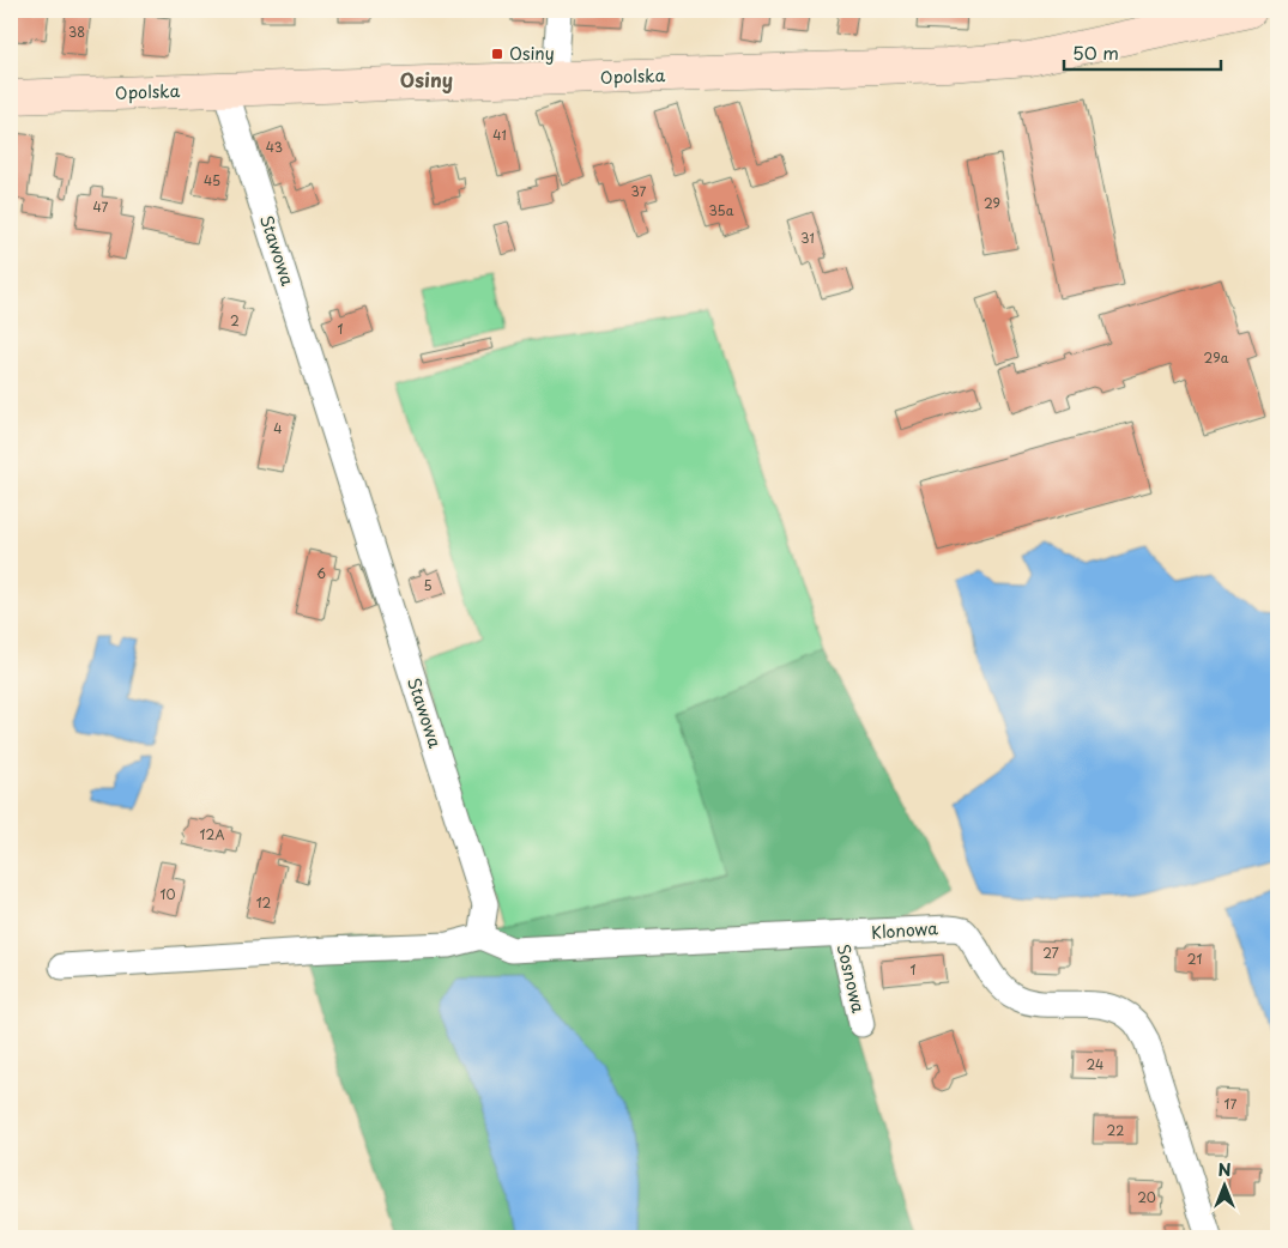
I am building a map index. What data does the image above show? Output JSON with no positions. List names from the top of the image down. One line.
{"streets":{"street":["Opolska","Stawowa","Klonowa","Sosnowa"]},"crossings":[["Opolska","Stawowa"],["Stawowa","Klonowa"],["Klonowa","Sosnowa"]],"districts":["Osiny"],"places":{"transit":["Osiny"]},"house_numbers":["38","41","43","45","37","29","47","35a","31","2","1","29a","4","6","5","12A","10","12","27","21","1","24","17","22","20"],"scale_bar":"50 m","north":"top"}
